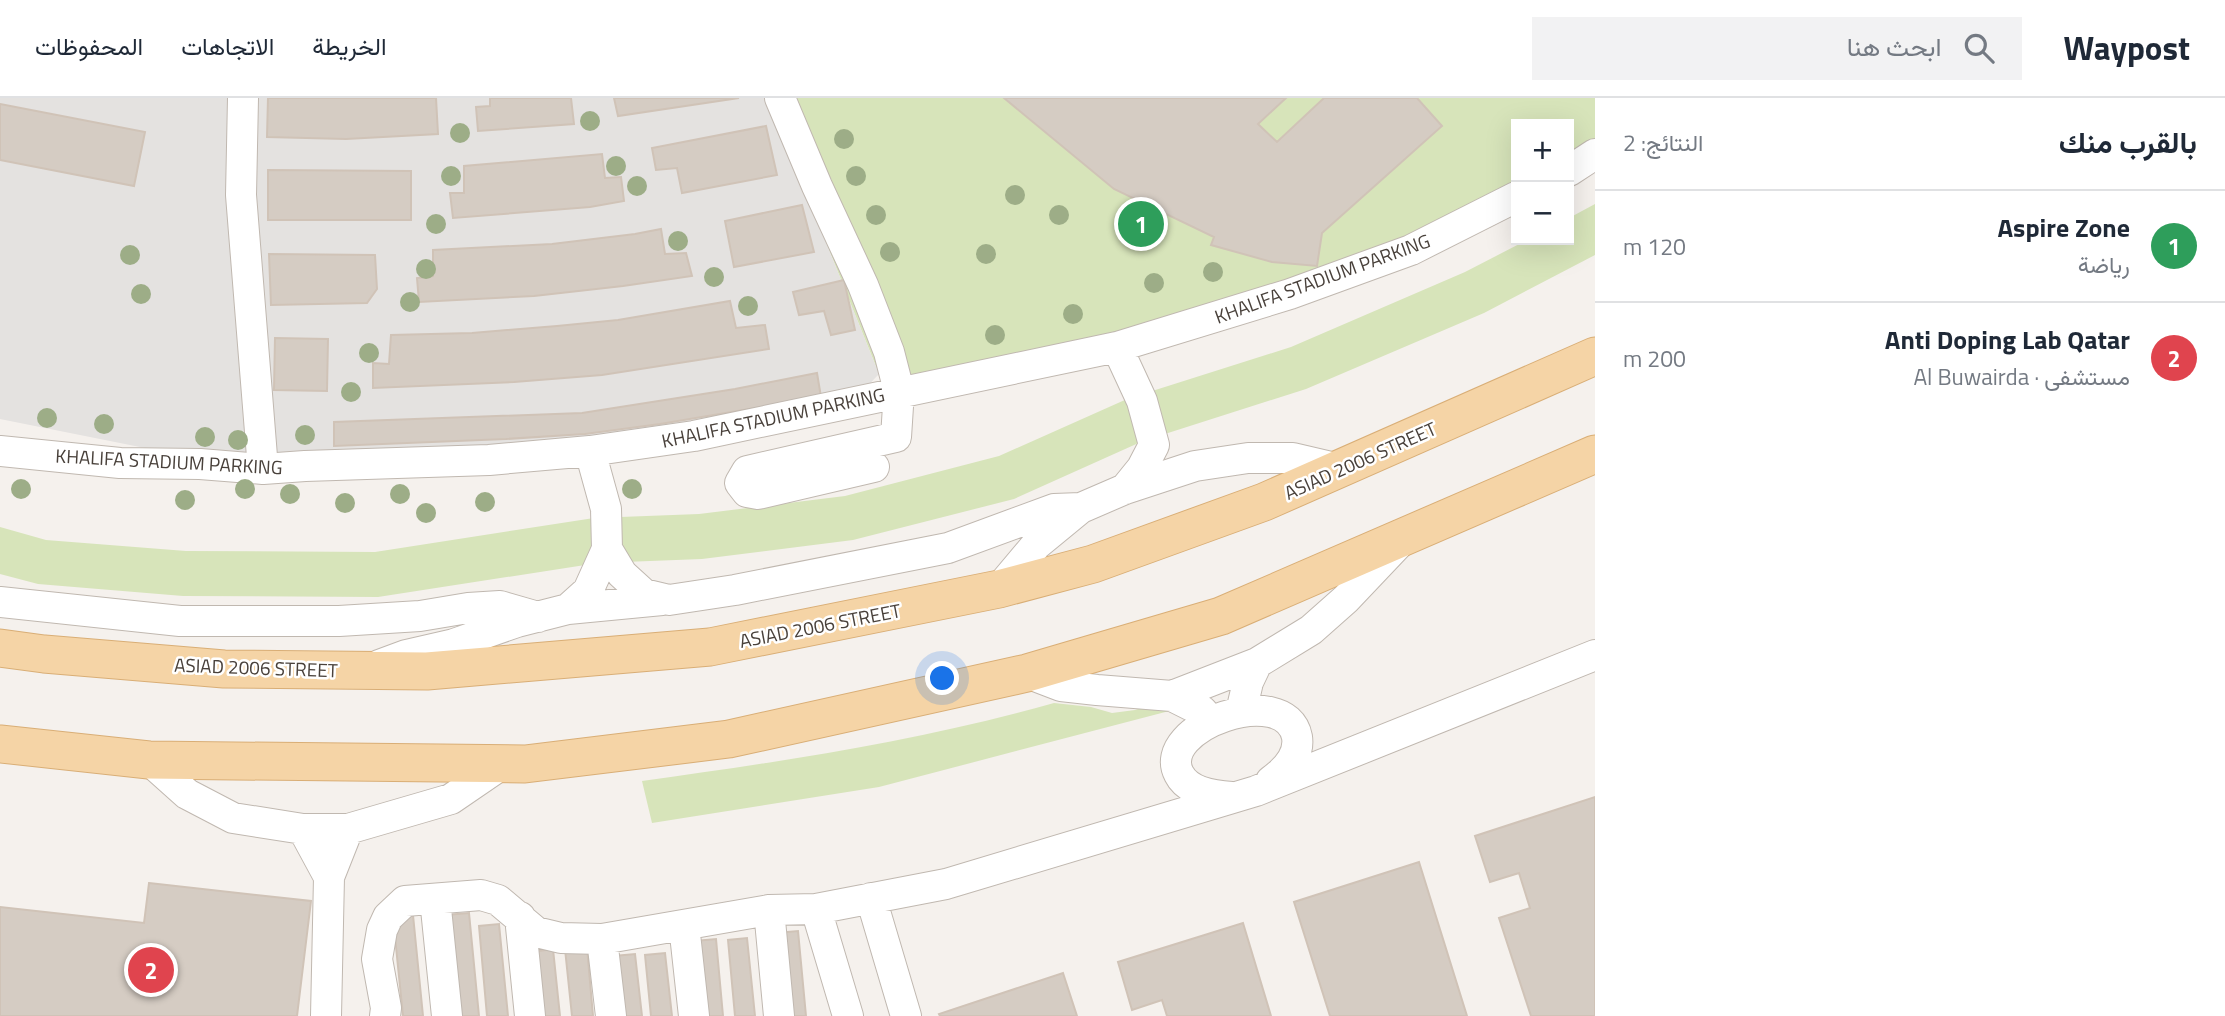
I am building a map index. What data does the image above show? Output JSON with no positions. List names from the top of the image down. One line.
{"streets":{"main road":["ASIAD 2006 STREET"],"street":["KHALIFA STADIUM PARKING"]},"page":{"header":"Waypost","search":"ابحث هنا","nav":["الخريطة","الاتجاهات","المحفوظات"],"heading":["بالقرب منك","النتائج: 2"],"map_buttons":["+","−"],"list":[{"mark":"1","name":"Aspire Zone","note":"رياضة","value":"120 m"},{"mark":"2","name":"Anti Doping Lab Qatar","note":"مستشفى · Al Buwairda","value":"200 m"}],"pins":["1","2"]}}
